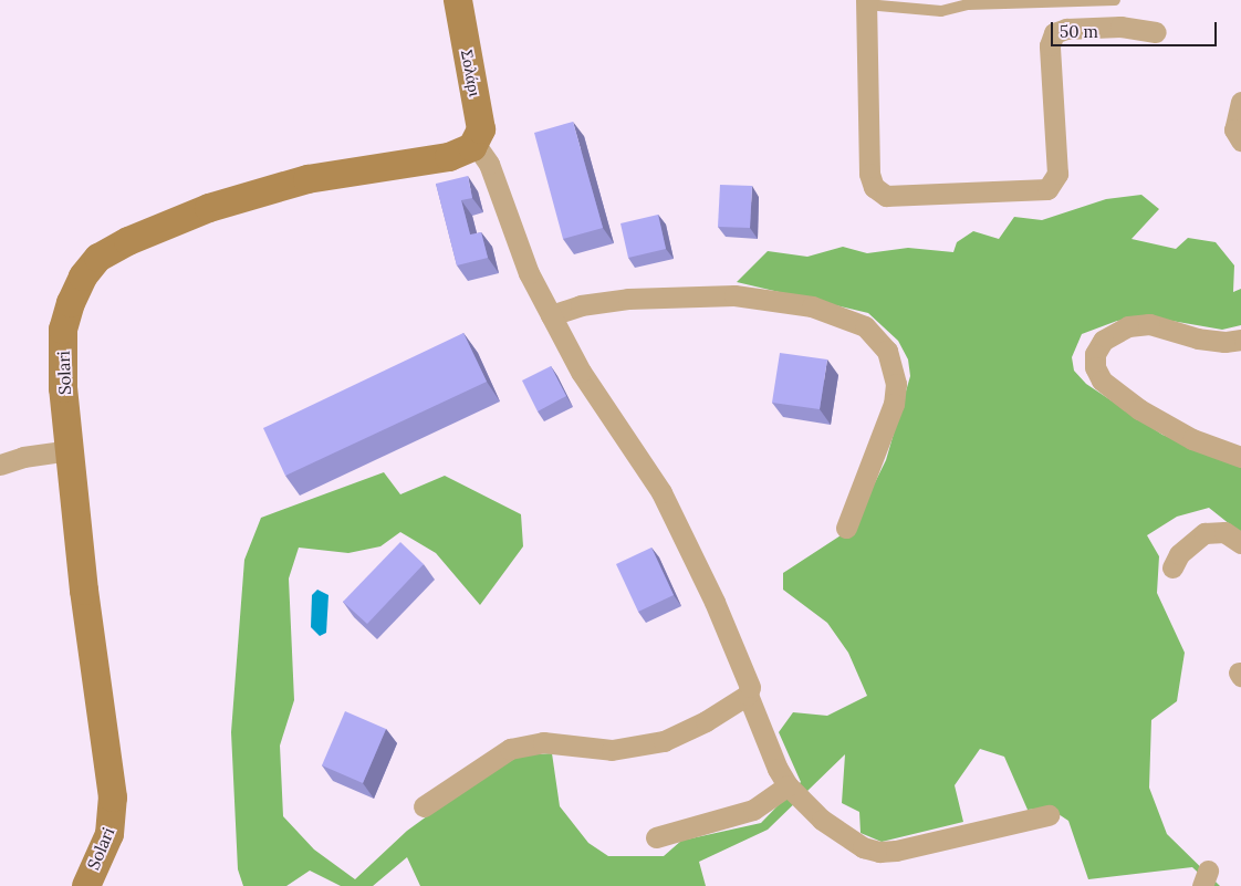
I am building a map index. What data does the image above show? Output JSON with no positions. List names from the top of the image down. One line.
{"streets":{"street":["Σολάρι","Solari"]},"crossings":[["Σολάρι","Solari"]],"scale_bar":"50 m"}
